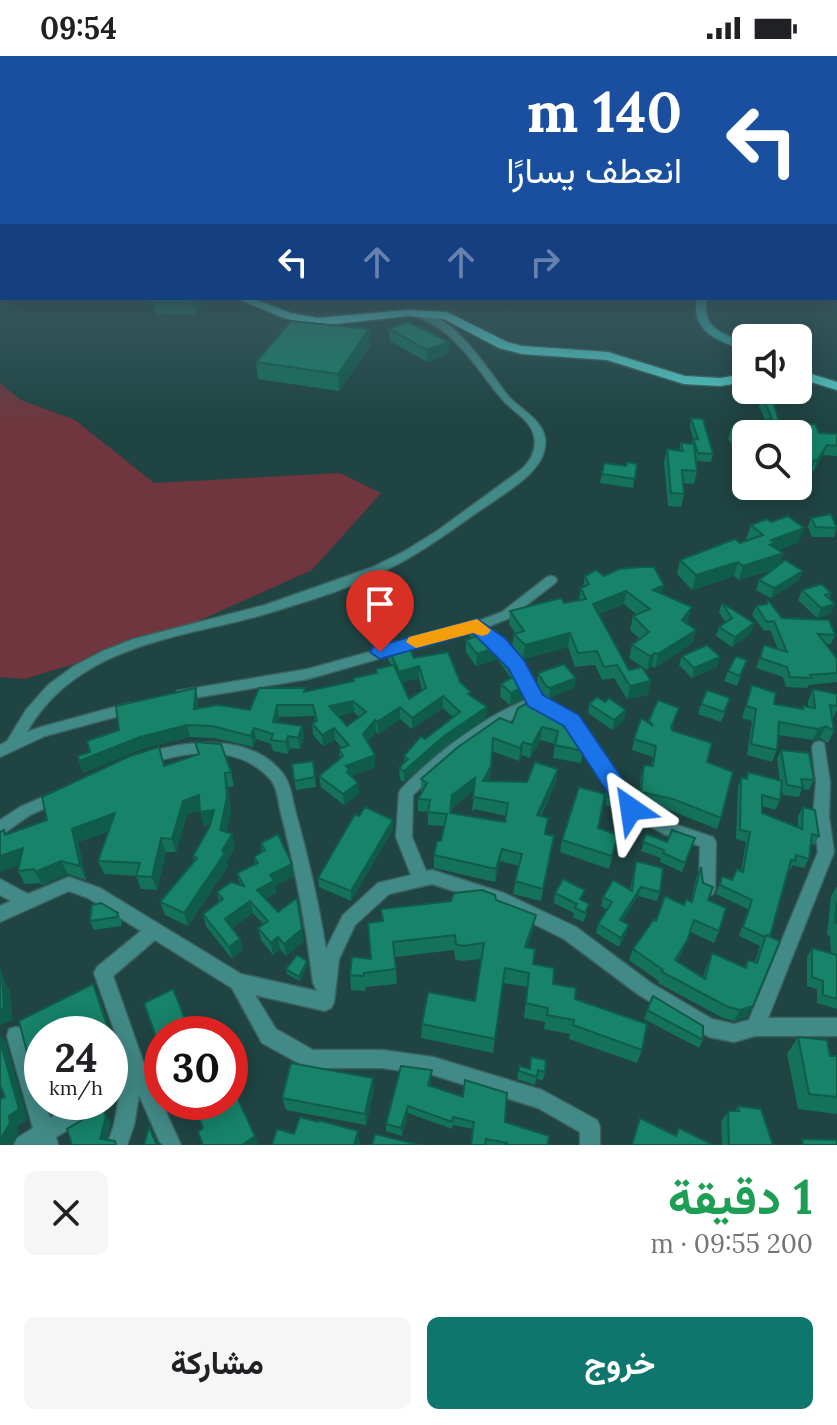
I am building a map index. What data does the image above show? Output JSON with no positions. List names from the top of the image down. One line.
{"page":{"status":"09:54","turn":["140 m","انعطف يسارًا"],"speed":"24 km/h","limit":"30","heading":["1 دقيقة","200 m · 09:55"],"buttons":["خروج","مشاركة"]}}
